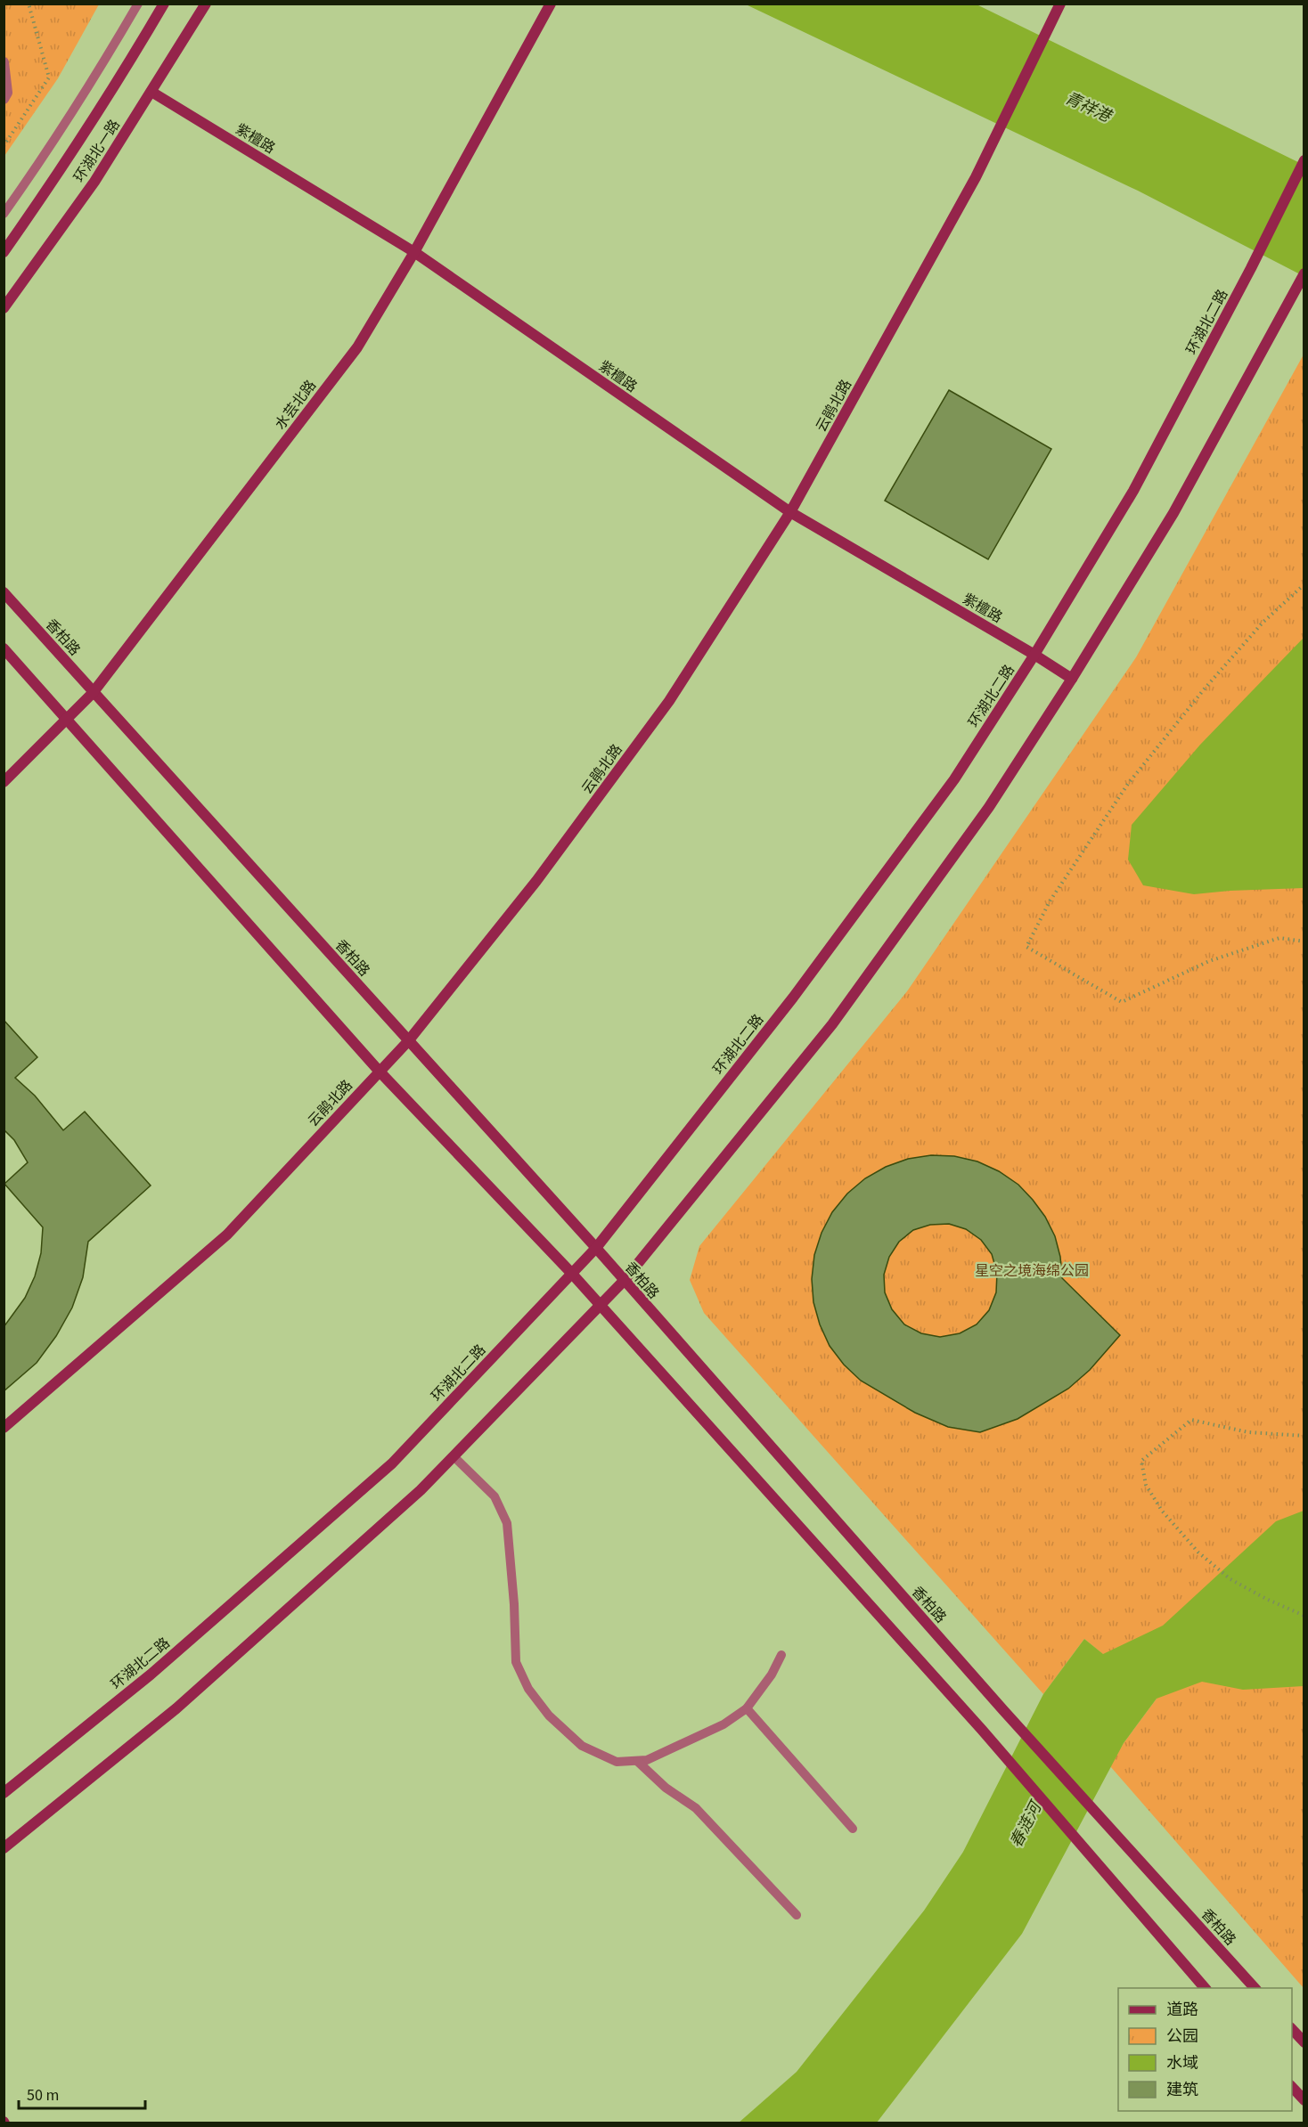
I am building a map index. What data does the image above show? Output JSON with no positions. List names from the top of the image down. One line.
{"streets":{"main road":["紫檀路","环湖北一路","环湖北二路","水芸北路","云鹃北路","香柏路"]},"crossings":[["紫檀路","环湖北一路"],["紫檀路","环湖北二路"],["紫檀路","水芸北路"],["紫檀路","云鹃北路"],["环湖北二路","香柏路"],["水芸北路","香柏路"],["云鹃北路","香柏路"]],"water":["青祥港","春涟河"],"parks":["星空之境海绵公园"],"legend":["道路","公园","水域","建筑"],"scale_bar":"50 m"}
